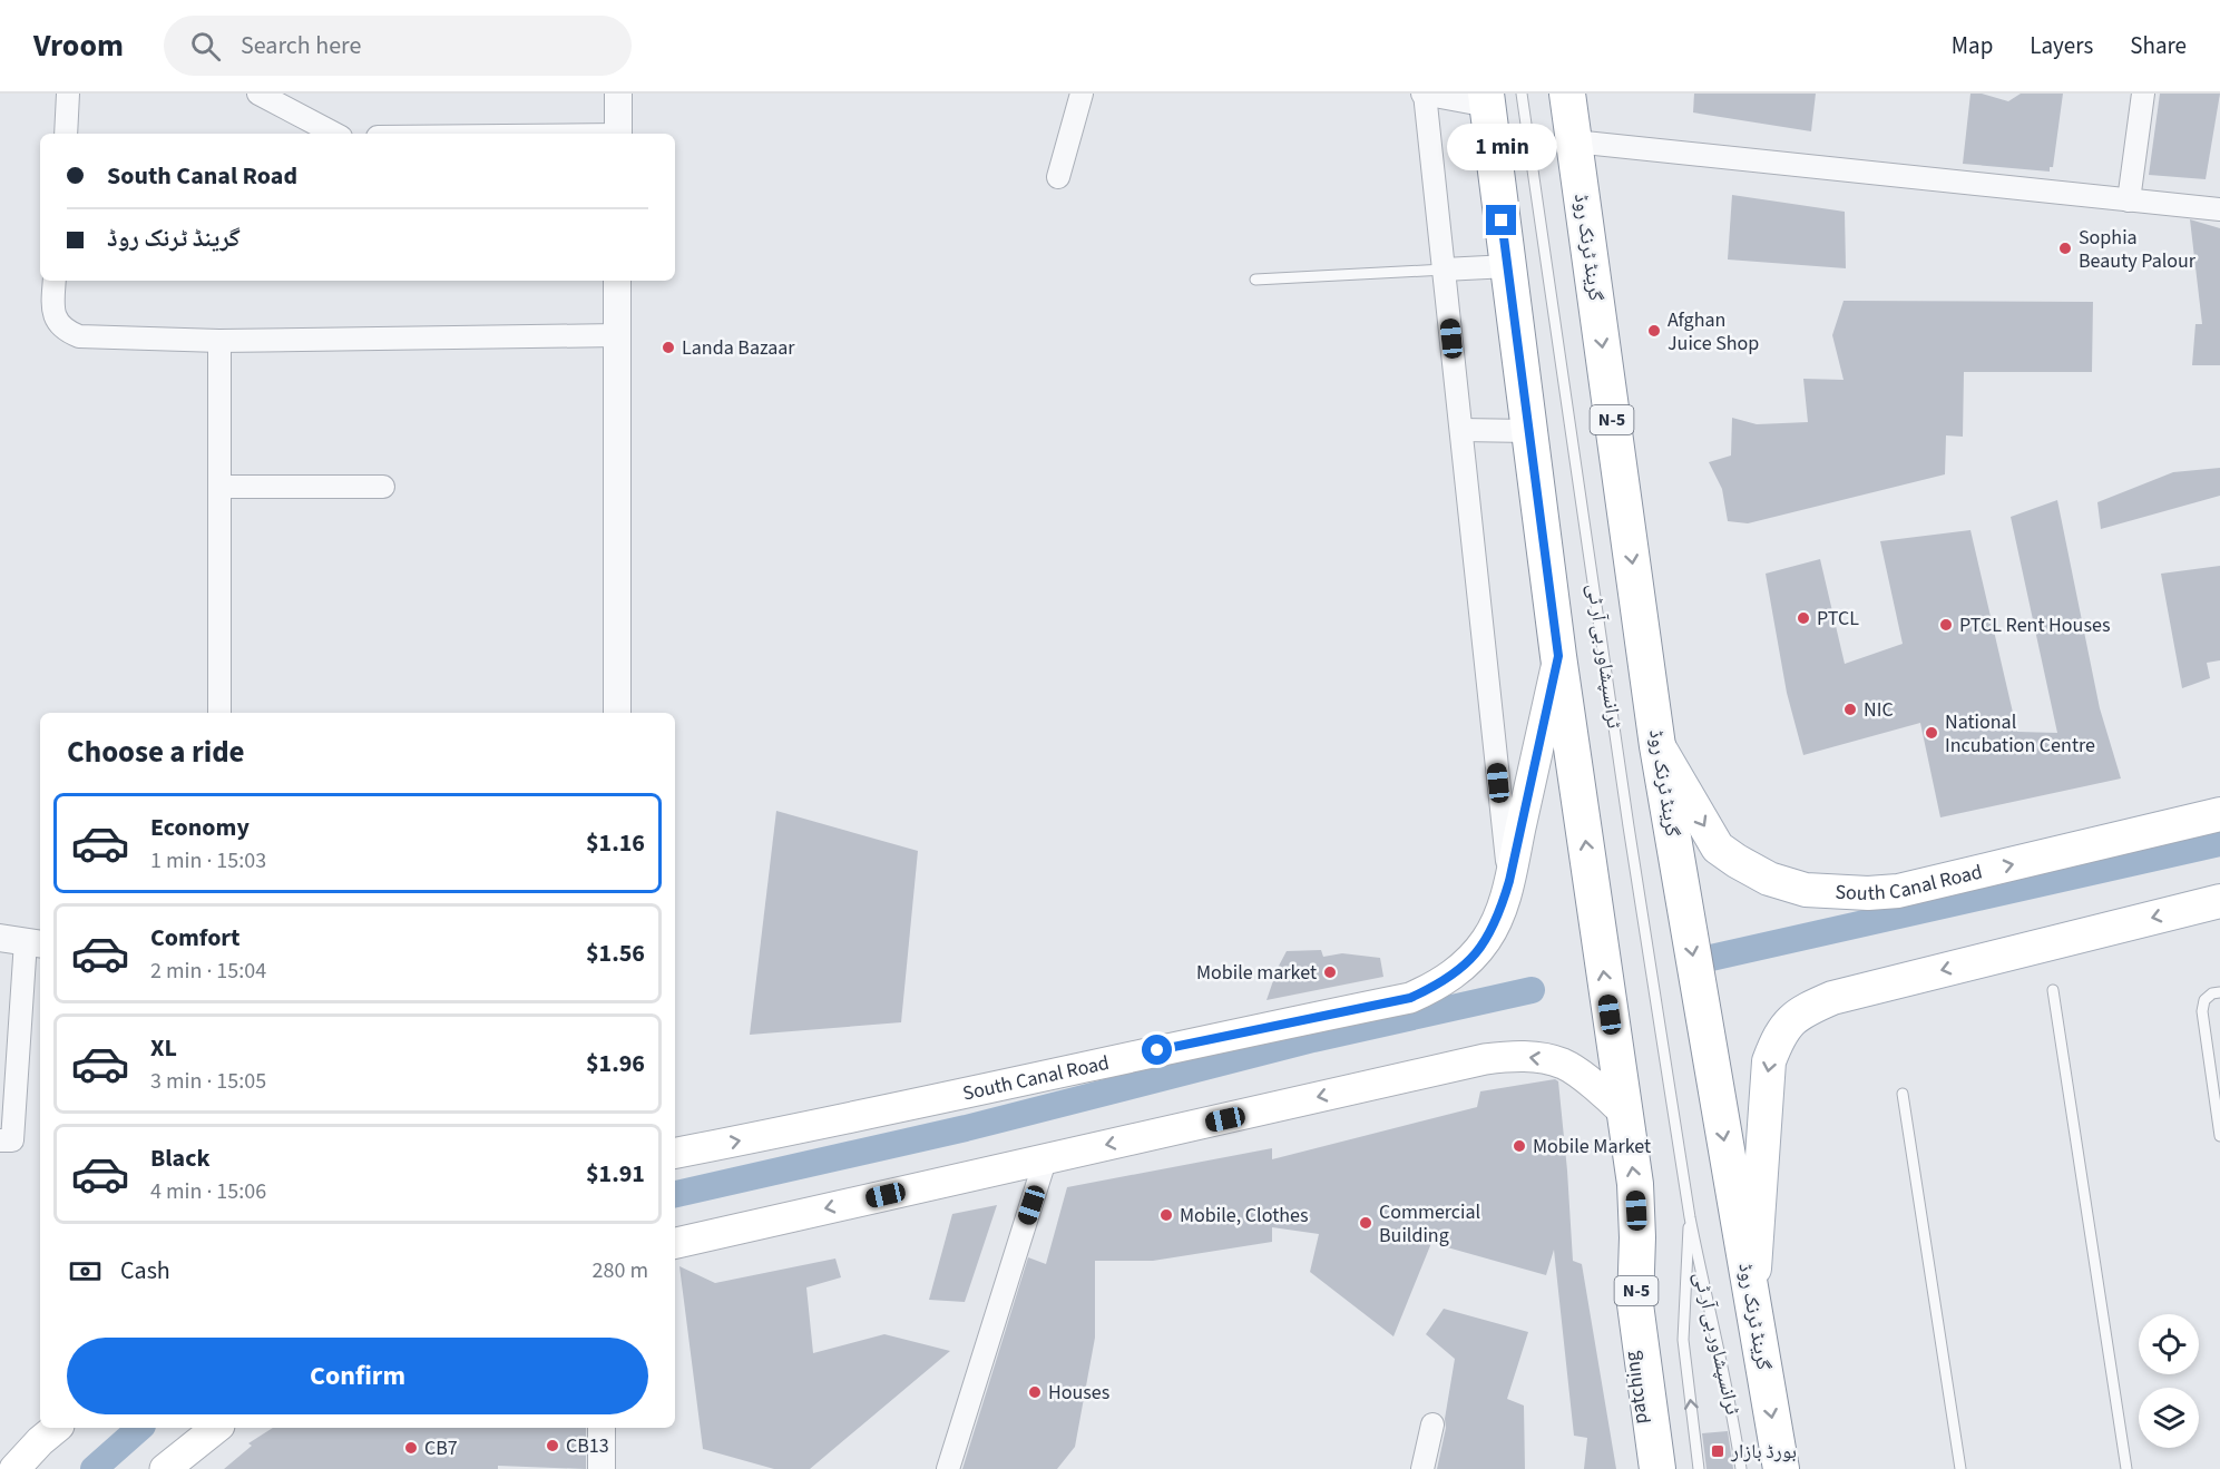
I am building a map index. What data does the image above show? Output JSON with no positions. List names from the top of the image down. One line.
{"streets":{"highway":["گرینڈ ٹرنک روڈ","N-5"],"main road":["South Canal Road"],"lane":["ٹرانسپشاور بی آر ٹی","patching"]},"crossings":[["گرینڈ ٹرنک روڈ","South Canal Road"],["N-5","South Canal Road"],["N-5","patching"]],"places":{"other":["Sophia Beauty Palour","Afghan Juice Shop","Landa Bazaar","PTCL","PTCL Rent Houses","NIC","National Incubation Centre","Mobile market","Mobile Market","Mobile, Clothes","Commercial Building","Houses","CB13","CB7"],"transit":["بورڈ بازار"]},"page":{"header":"Vroom","search":"Search here","nav":["Map","Layers","Share"],"bubble":"1 min","banner":["South Canal Road","گرینڈ ٹرنک روڈ"],"heading":"Choose a ride","list":[{"name":"Economy","note":"1 min · 15:03","value":"$1.16"},{"name":"Comfort","note":"2 min · 15:04","value":"$1.56"},{"name":"XL","note":"3 min · 15:05","value":"$1.96"},{"name":"Black","note":"4 min · 15:06","value":"$1.91"}],"pay":["Cash","280 m"],"buttons":"Confirm"}}
